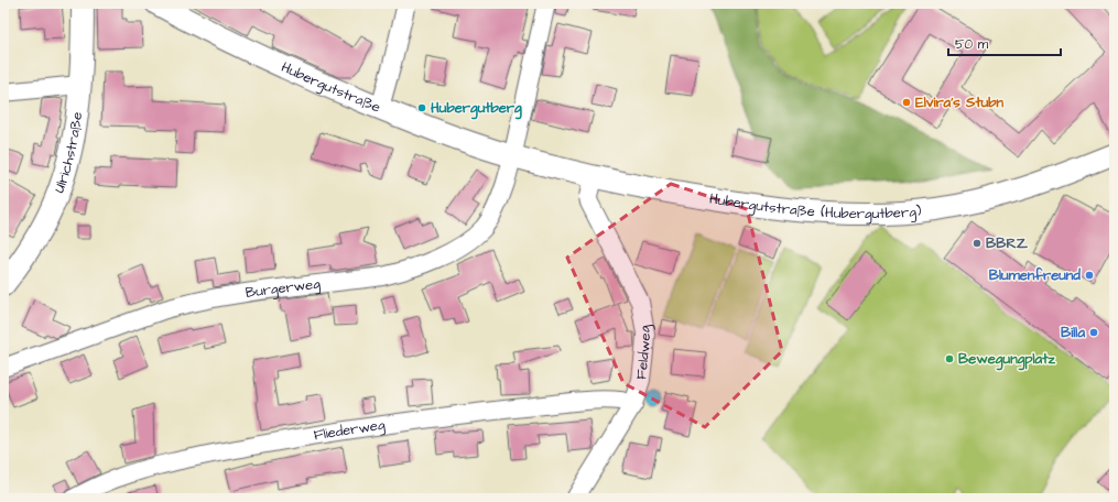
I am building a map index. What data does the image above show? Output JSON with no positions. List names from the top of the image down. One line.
{"streets":{"street":["Hubergutstraße","Ulrichstraße","Hubergutstraße (Hubergutberg)","Burgerweg","Feldweg","Fliederweg"]},"crossings":[["Hubergutstraße","Hubergutstraße (Hubergutberg)"],["Hubergutstraße","Burgerweg"],["Hubergutstraße (Hubergutberg)","Burgerweg"],["Hubergutstraße (Hubergutberg)","Feldweg"],["Feldweg","Fliederweg"]],"places":["Elvira's Stubn","Hubergutberg","BBRZ","Blumenfreund","Billa","Bewegungplatz"],"scale_bar":"50 m"}
